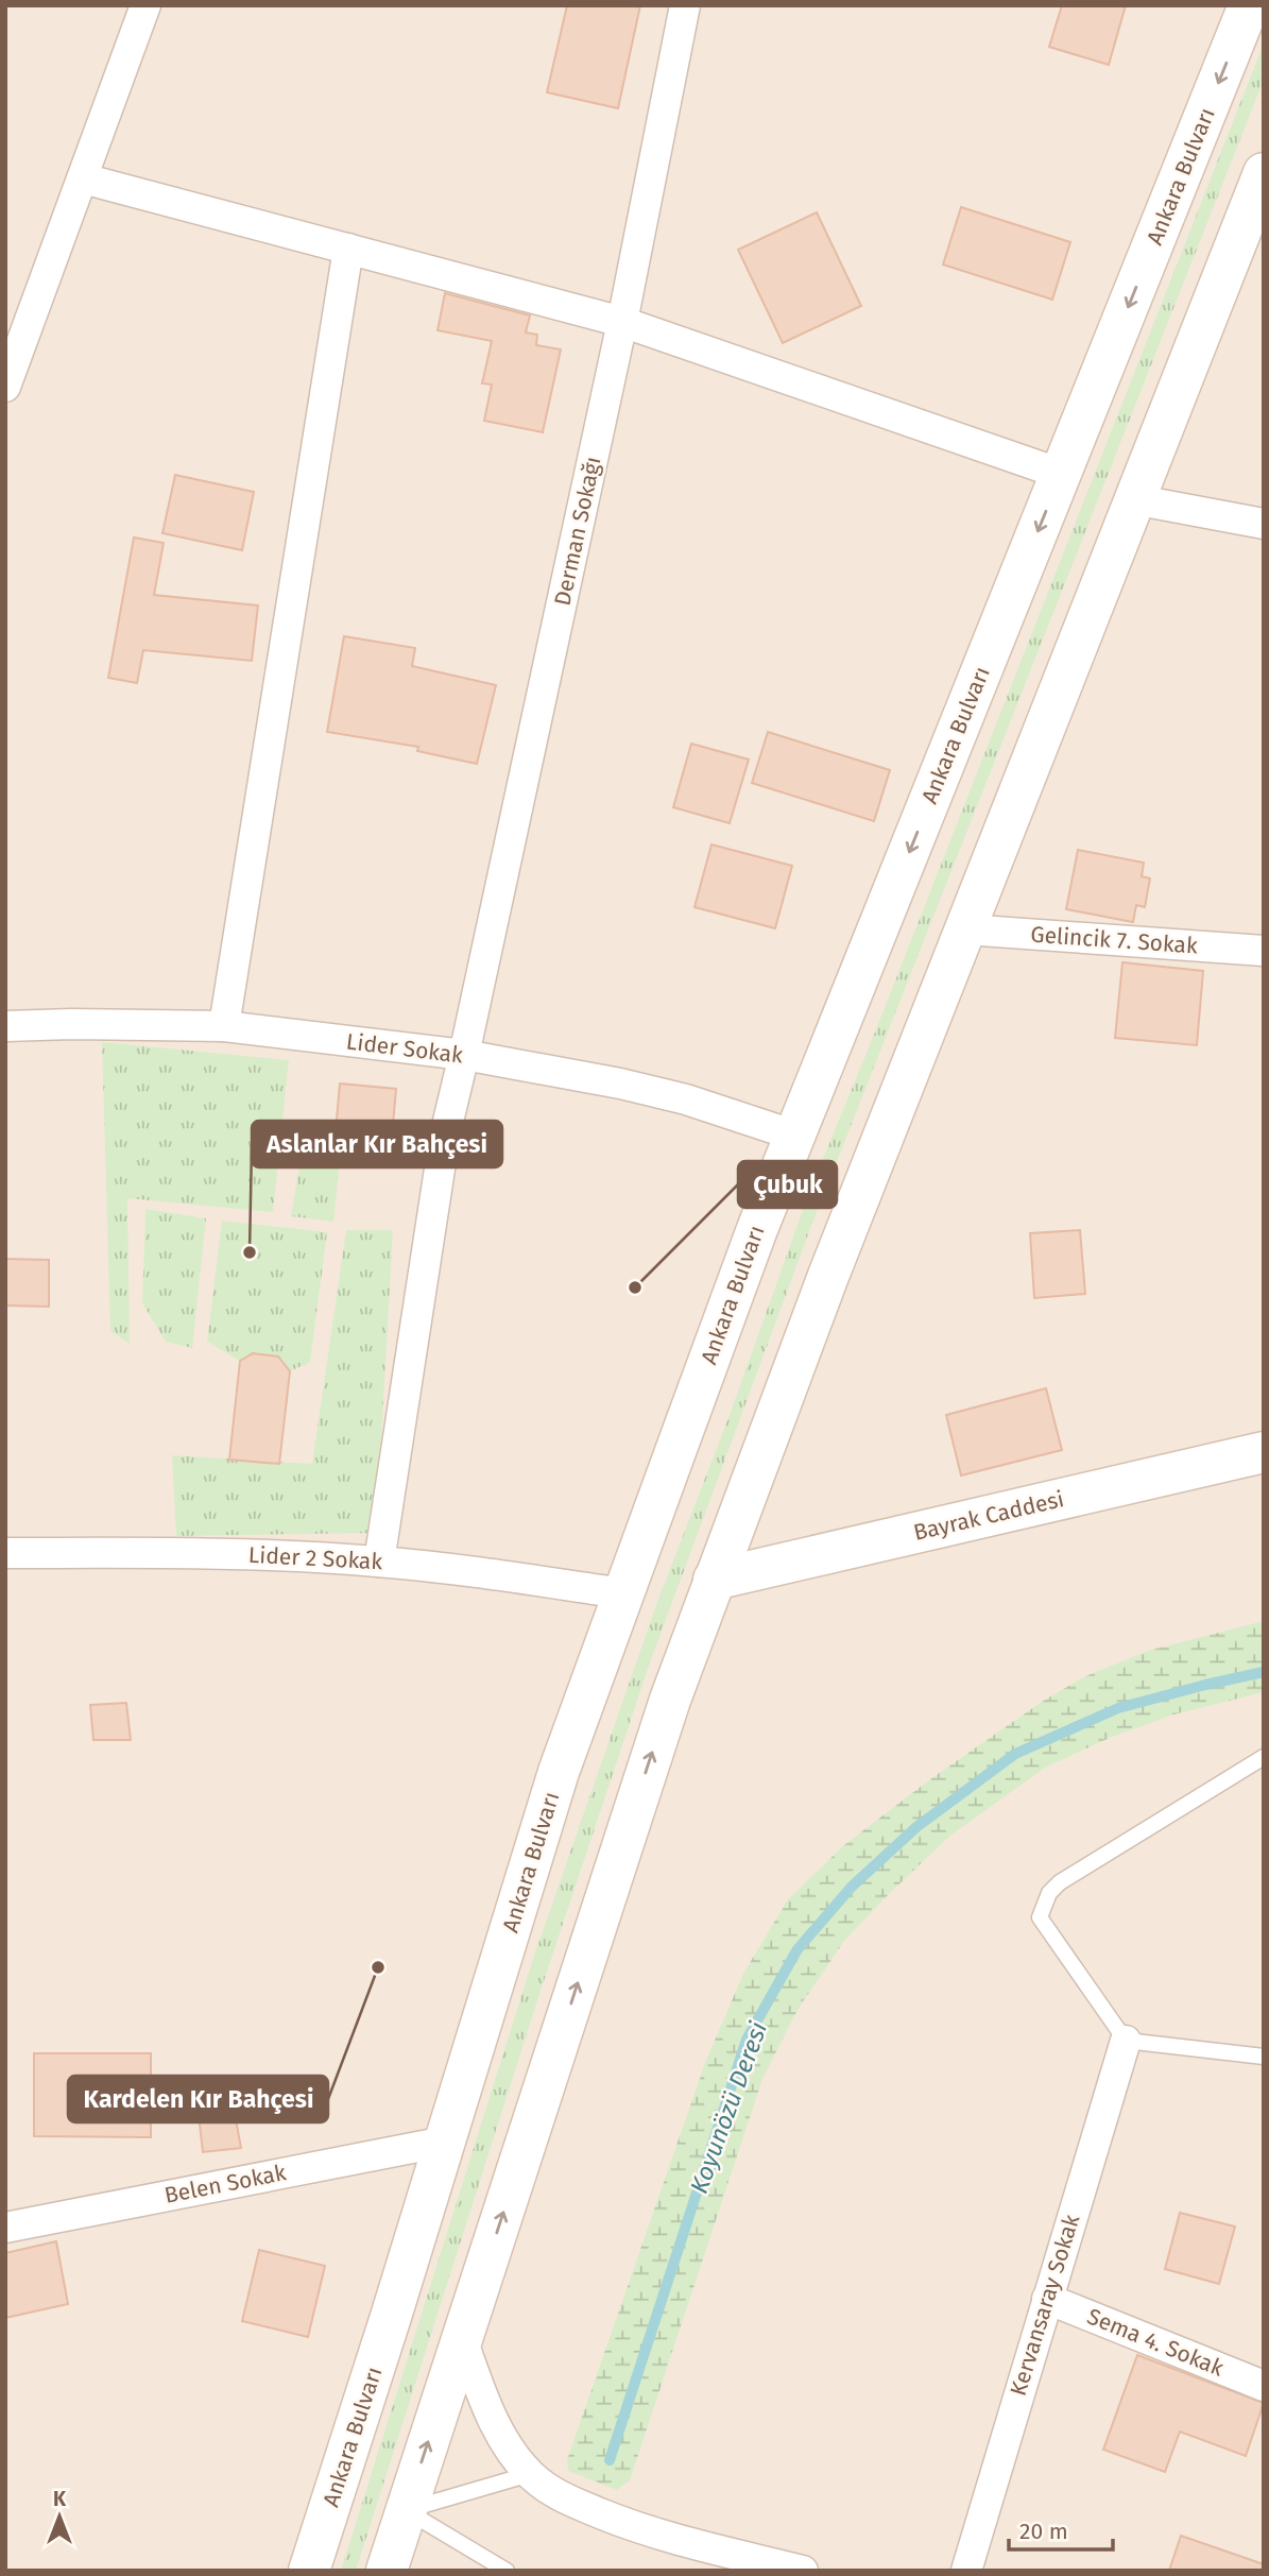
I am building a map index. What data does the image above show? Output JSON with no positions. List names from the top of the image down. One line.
{"streets":{"main road":["Ankara Bulvarı","Bayrak Caddesi"],"street":["Derman Sokağı","Gelincik 7. Sokak","Lider Sokak","Lider 2 Sokak","Belen Sokak","Kervansaray Sokak","Sema 4. Sokak"]},"crossings":[["Ankara Bulvarı","Lider Sokak"],["Ankara Bulvarı","Lider 2 Sokak"],["Ankara Bulvarı","Belen Sokak"],["Derman Sokağı","Lider Sokak"],["Derman Sokağı","Lider 2 Sokak"],["Kervansaray Sokak","Sema 4. Sokak"]],"water":["Koyunözü Deresi"],"places":["Aslanlar Kır Bahçesi","Çubuk","Kardelen Kır Bahçesi"],"scale_bar":"20 m","north":"top"}
